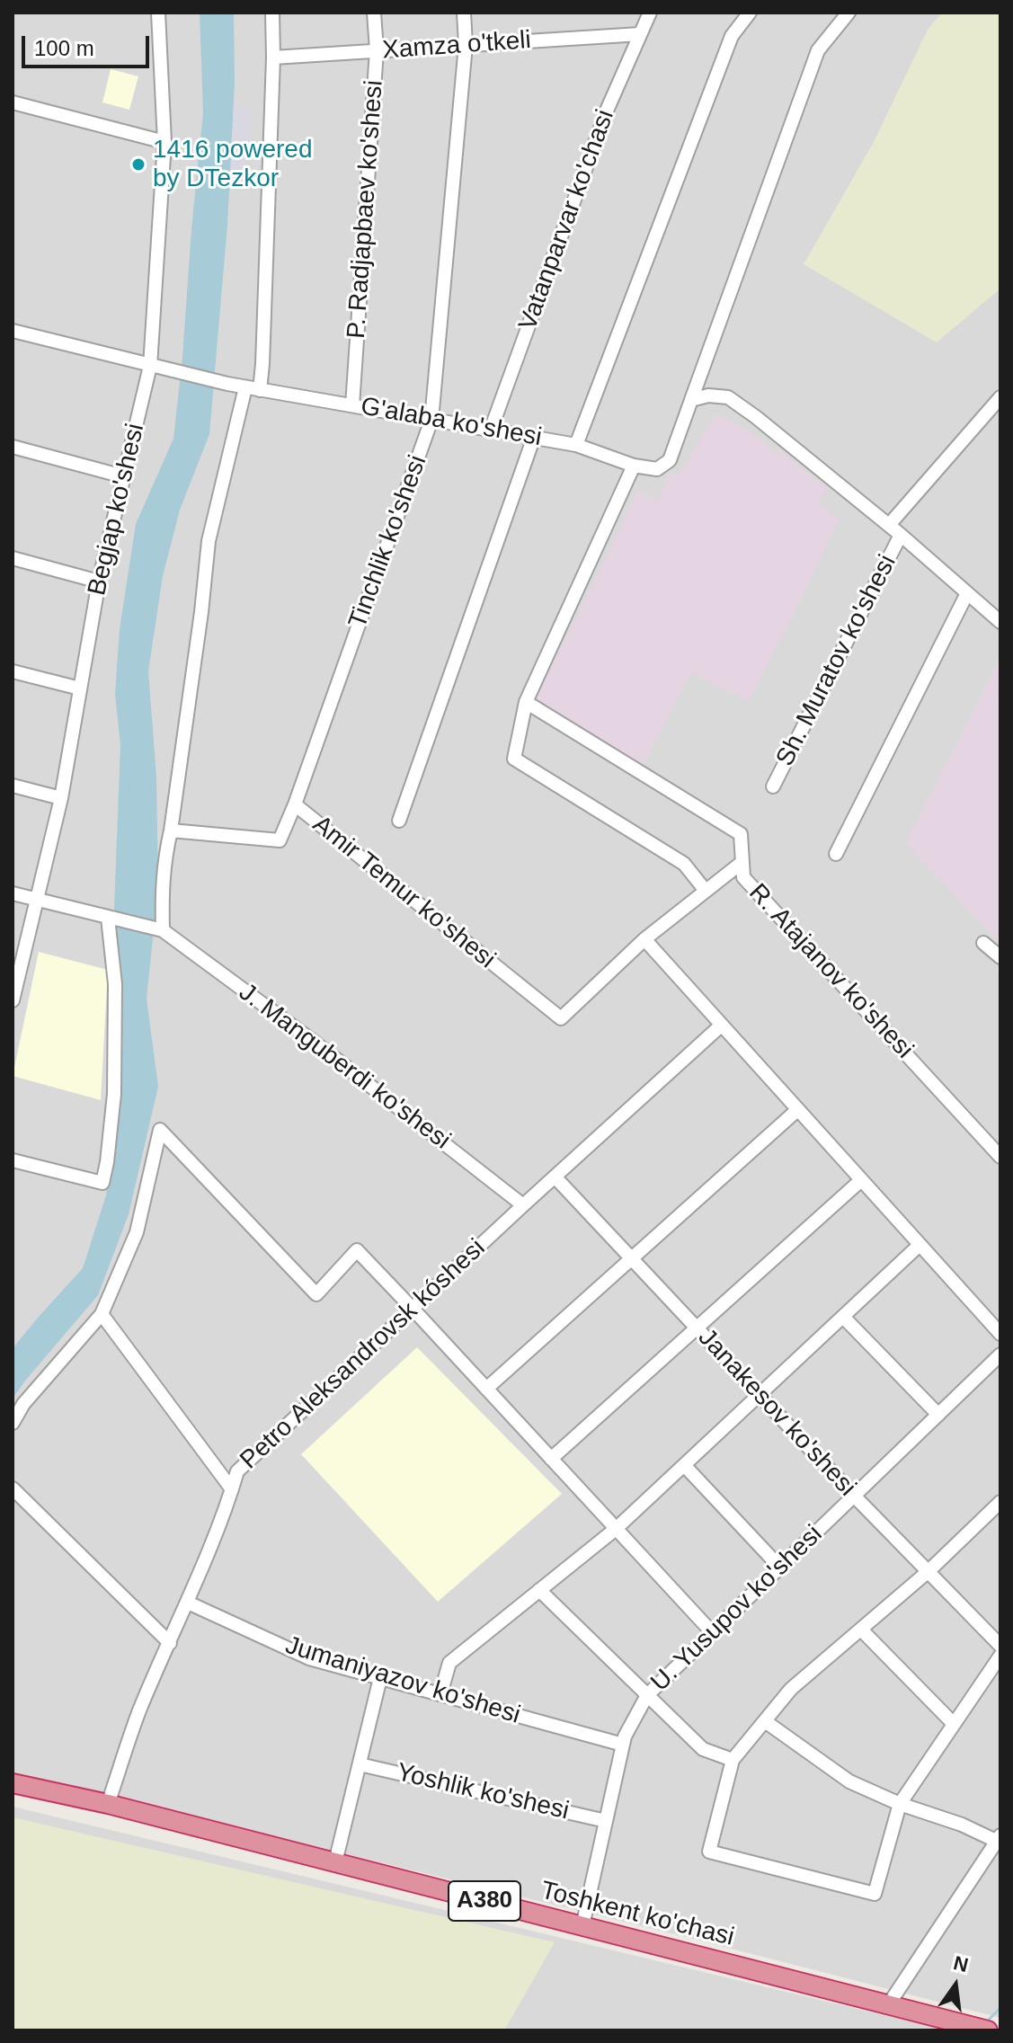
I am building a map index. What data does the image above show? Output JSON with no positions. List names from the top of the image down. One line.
{"streets":{"highway":["A380","Toshkent ko'chasi"],"street":["Xamza o'tkeli","P. Radjapbaev ko'shesi","Vatanparvar ko'chasi","G'alaba ko'shesi","Begjap ko'shesi","Tinchlik ko'shesi","Sh. Muratov ko'shesi","Amir Temur ko'shesi","R. Atajanov ko'shesi","J. Manguberdi ko'shesi","Petro Aleksandrovsk kóshesi","Janakesov ko'shesi","U. Yusupov ko'shesi","Jumaniyazov ko'shesi","Yoshlik ko'shesi"]},"crossings":[["Xamza o'tkeli","P. Radjapbaev ko'shesi"],["Xamza o'tkeli","Vatanparvar ko'chasi"],["Xamza o'tkeli","Tinchlik ko'shesi"],["P. Radjapbaev ko'shesi","G'alaba ko'shesi"],["Vatanparvar ko'chasi","G'alaba ko'shesi"],["G'alaba ko'shesi","Begjap ko'shesi"],["G'alaba ko'shesi","Tinchlik ko'shesi"],["Tinchlik ko'shesi","Amir Temur ko'shesi"],["J. Manguberdi ko'shesi","Petro Aleksandrovsk kóshesi"],["Petro Aleksandrovsk kóshesi","Janakesov ko'shesi"],["Petro Aleksandrovsk kóshesi","Jumaniyazov ko'shesi"],["Petro Aleksandrovsk kóshesi","Toshkent ko'chasi"],["Janakesov ko'shesi","U. Yusupov ko'shesi"],["U. Yusupov ko'shesi","Jumaniyazov ko'shesi"],["U. Yusupov ko'shesi","Yoshlik ko'shesi"],["U. Yusupov ko'shesi","Toshkent ko'chasi"]],"places":["1416 powered by DTezkor"],"scale_bar":"100 m","north":"top"}
